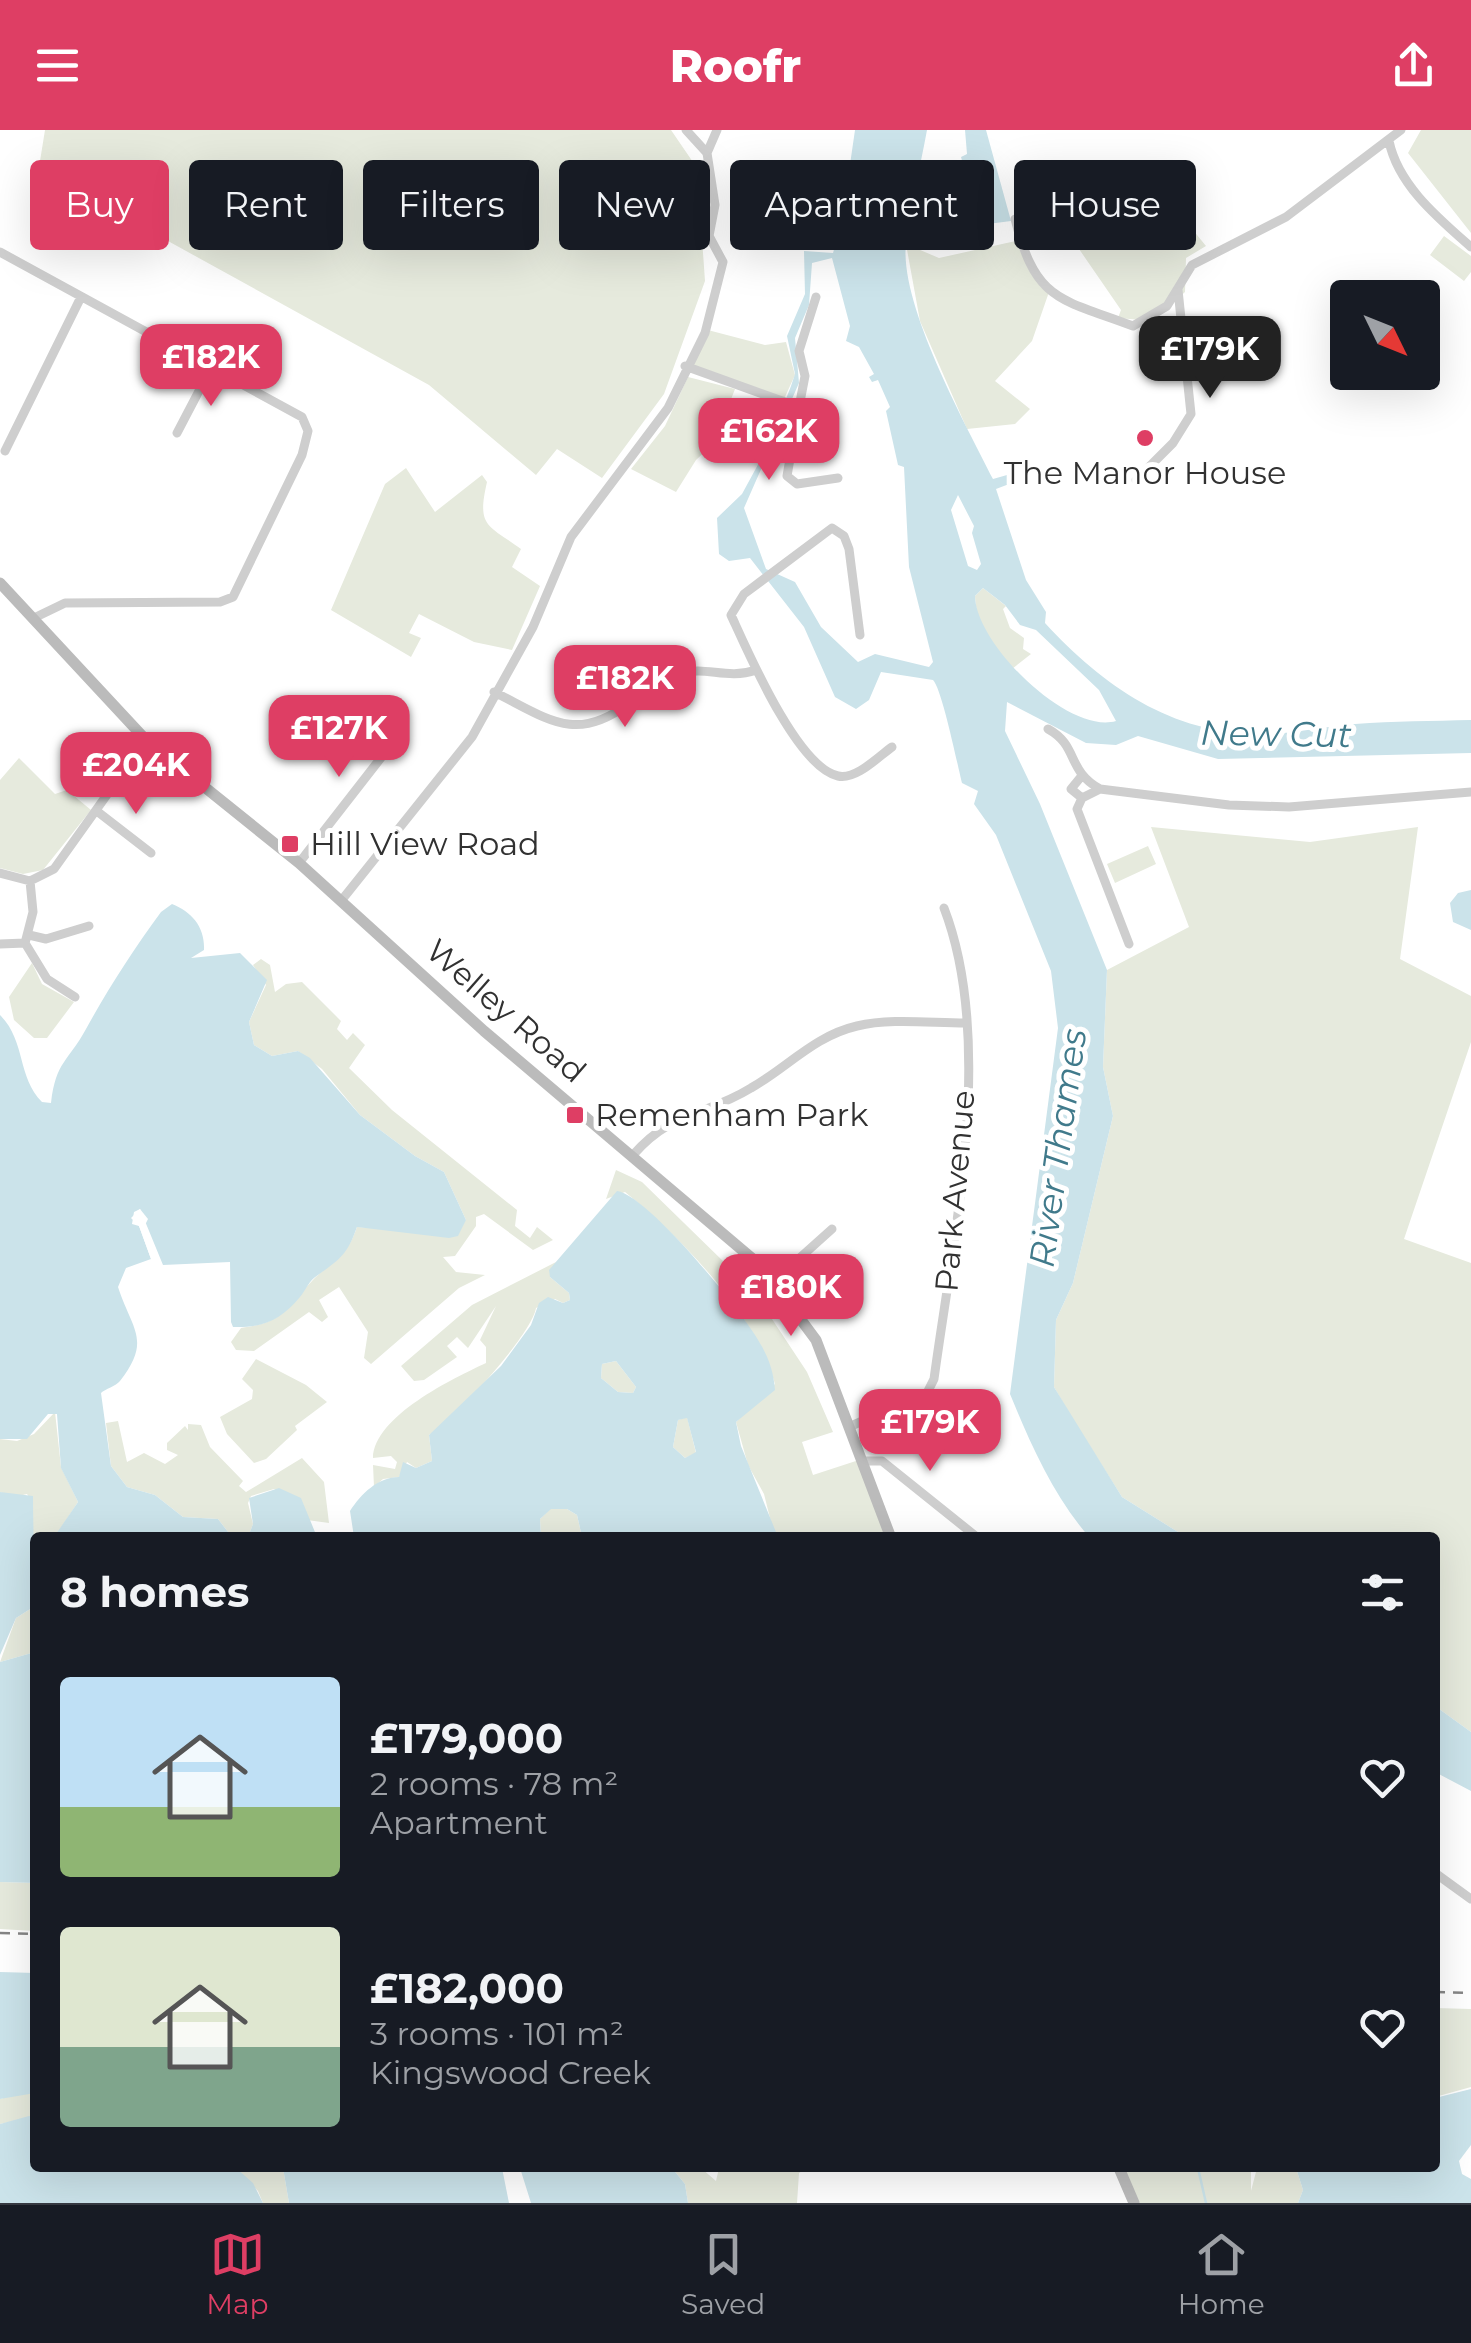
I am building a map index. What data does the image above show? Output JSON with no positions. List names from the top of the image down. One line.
{"streets":{"main road":["Welley Road"],"street":["Park Avenue"]},"crossings":[["Welley Road","Park Avenue"]],"water":["New Cut","River Thames"],"places":{"other":["The Manor House"],"transit":["Hill View Road","Remenham Park"]},"north":"bottom right","page":{"header":"Roofr","chip":["Buy","Rent","Filters","New","Apartment","House"],"price":["£179K","£182K","£162K","£182K","£127K","£204K","£180K","£179K"],"heading":"8 homes","list":[{"name":"£179,000","note":"2 rooms · 78 m² · Apartment"},{"name":"£182,000","note":"3 rooms · 101 m² · Kingswood Creek"}],"tabs":["Map","Saved","Home"]}}
